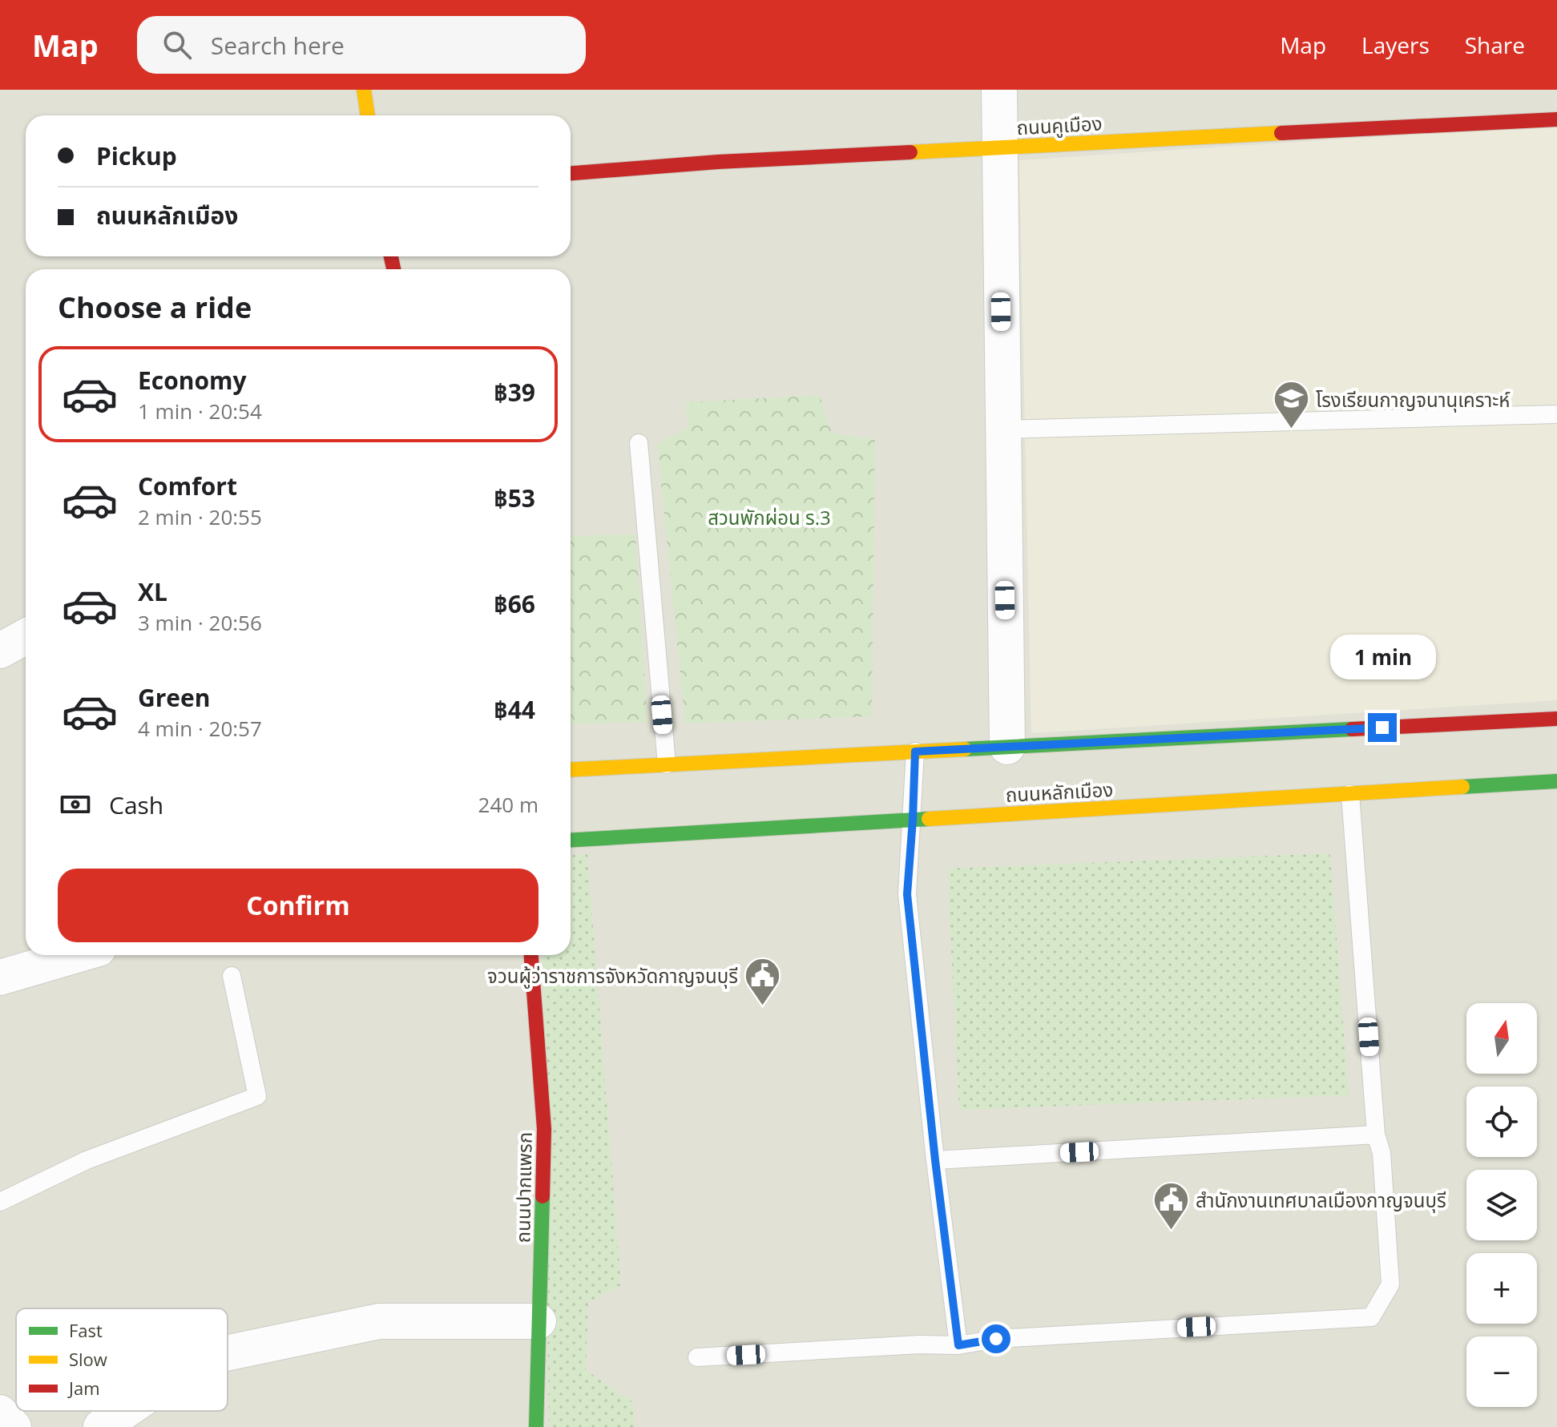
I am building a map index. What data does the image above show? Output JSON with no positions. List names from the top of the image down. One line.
{"streets":{"street":["ถนนคูเมือง","ถนนหลักเมือง","ถนนปากแพรก"]},"parks":["สวนพักผ่อน ร.3"],"places":{"school or university":["โรงเรียนกาญจนานุเคราะห์"],"public building":["จวนผู้ว่าราชการจังหวัดกาญจนบุรี","สำนักงานเทศบาลเมืองกาญจนบุรี"]},"legend":["Fast","Slow","Jam"],"north":"top","page":{"header":"Map","search":"Search here","nav":["Map","Layers","Share"],"banner":["Pickup","ถนนหลักเมือง"],"heading":"Choose a ride","list":[{"name":"Economy","note":"1 min · 20:54","value":"฿39"},{"name":"Comfort","note":"2 min · 20:55","value":"฿53"},{"name":"XL","note":"3 min · 20:56","value":"฿66"},{"name":"Green","note":"4 min · 20:57","value":"฿44"}],"bubble":"1 min","pay":["Cash","240 m"],"buttons":"Confirm","map_buttons":["+","−"]}}
